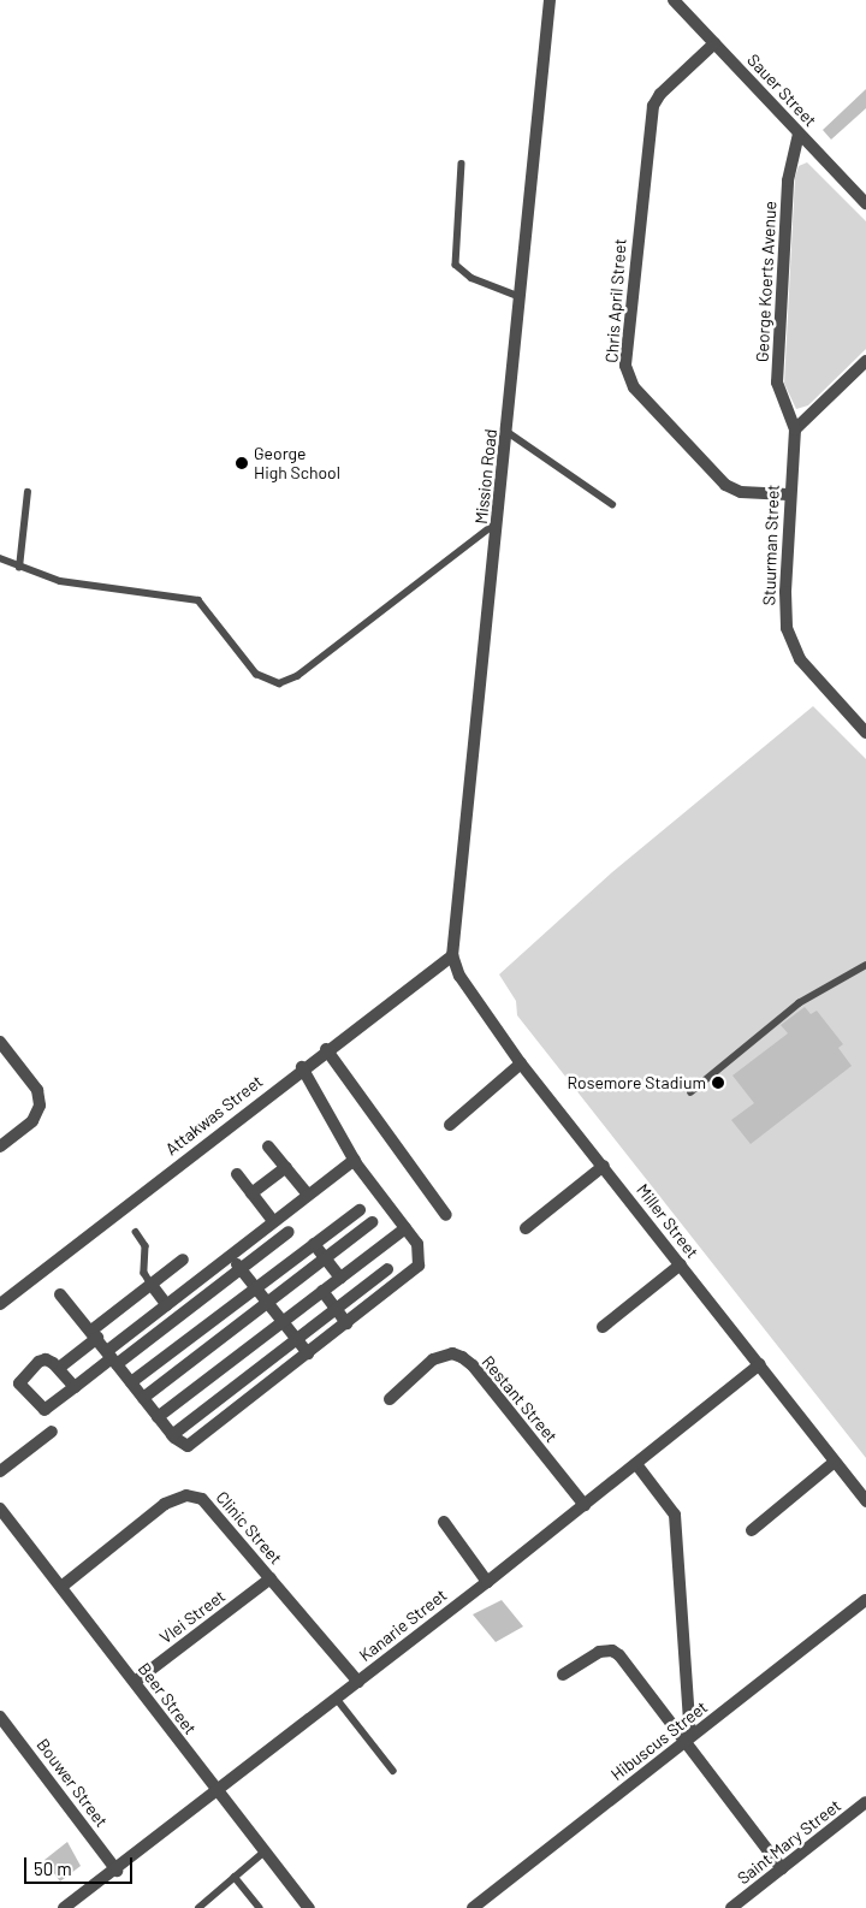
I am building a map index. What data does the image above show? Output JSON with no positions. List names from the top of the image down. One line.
{"streets":{"street":["Sauer Street","George Koerts Avenue","Chris April Street","Mission Road","Stuurman Street","Attakwas Street","Miller Street","Restant Street","Clinic Street","Vlei Street","Kanarie Street","Beer Street","Hibuscus Street","Bouwer Street","Saint Mary Street"]},"crossings":[["Sauer Street","George Koerts Avenue"],["Sauer Street","Chris April Street"],["George Koerts Avenue","Stuurman Street"],["Chris April Street","Stuurman Street"],["Mission Road","Attakwas Street"],["Mission Road","Miller Street"],["Attakwas Street","Miller Street"],["Miller Street","Kanarie Street"],["Restant Street","Kanarie Street"],["Clinic Street","Vlei Street"],["Clinic Street","Kanarie Street"],["Clinic Street","Beer Street"],["Vlei Street","Beer Street"],["Kanarie Street","Beer Street"],["Kanarie Street","Bouwer Street"]],"places":["George High School","Rosemore Stadium"],"scale_bar":"50 m"}
